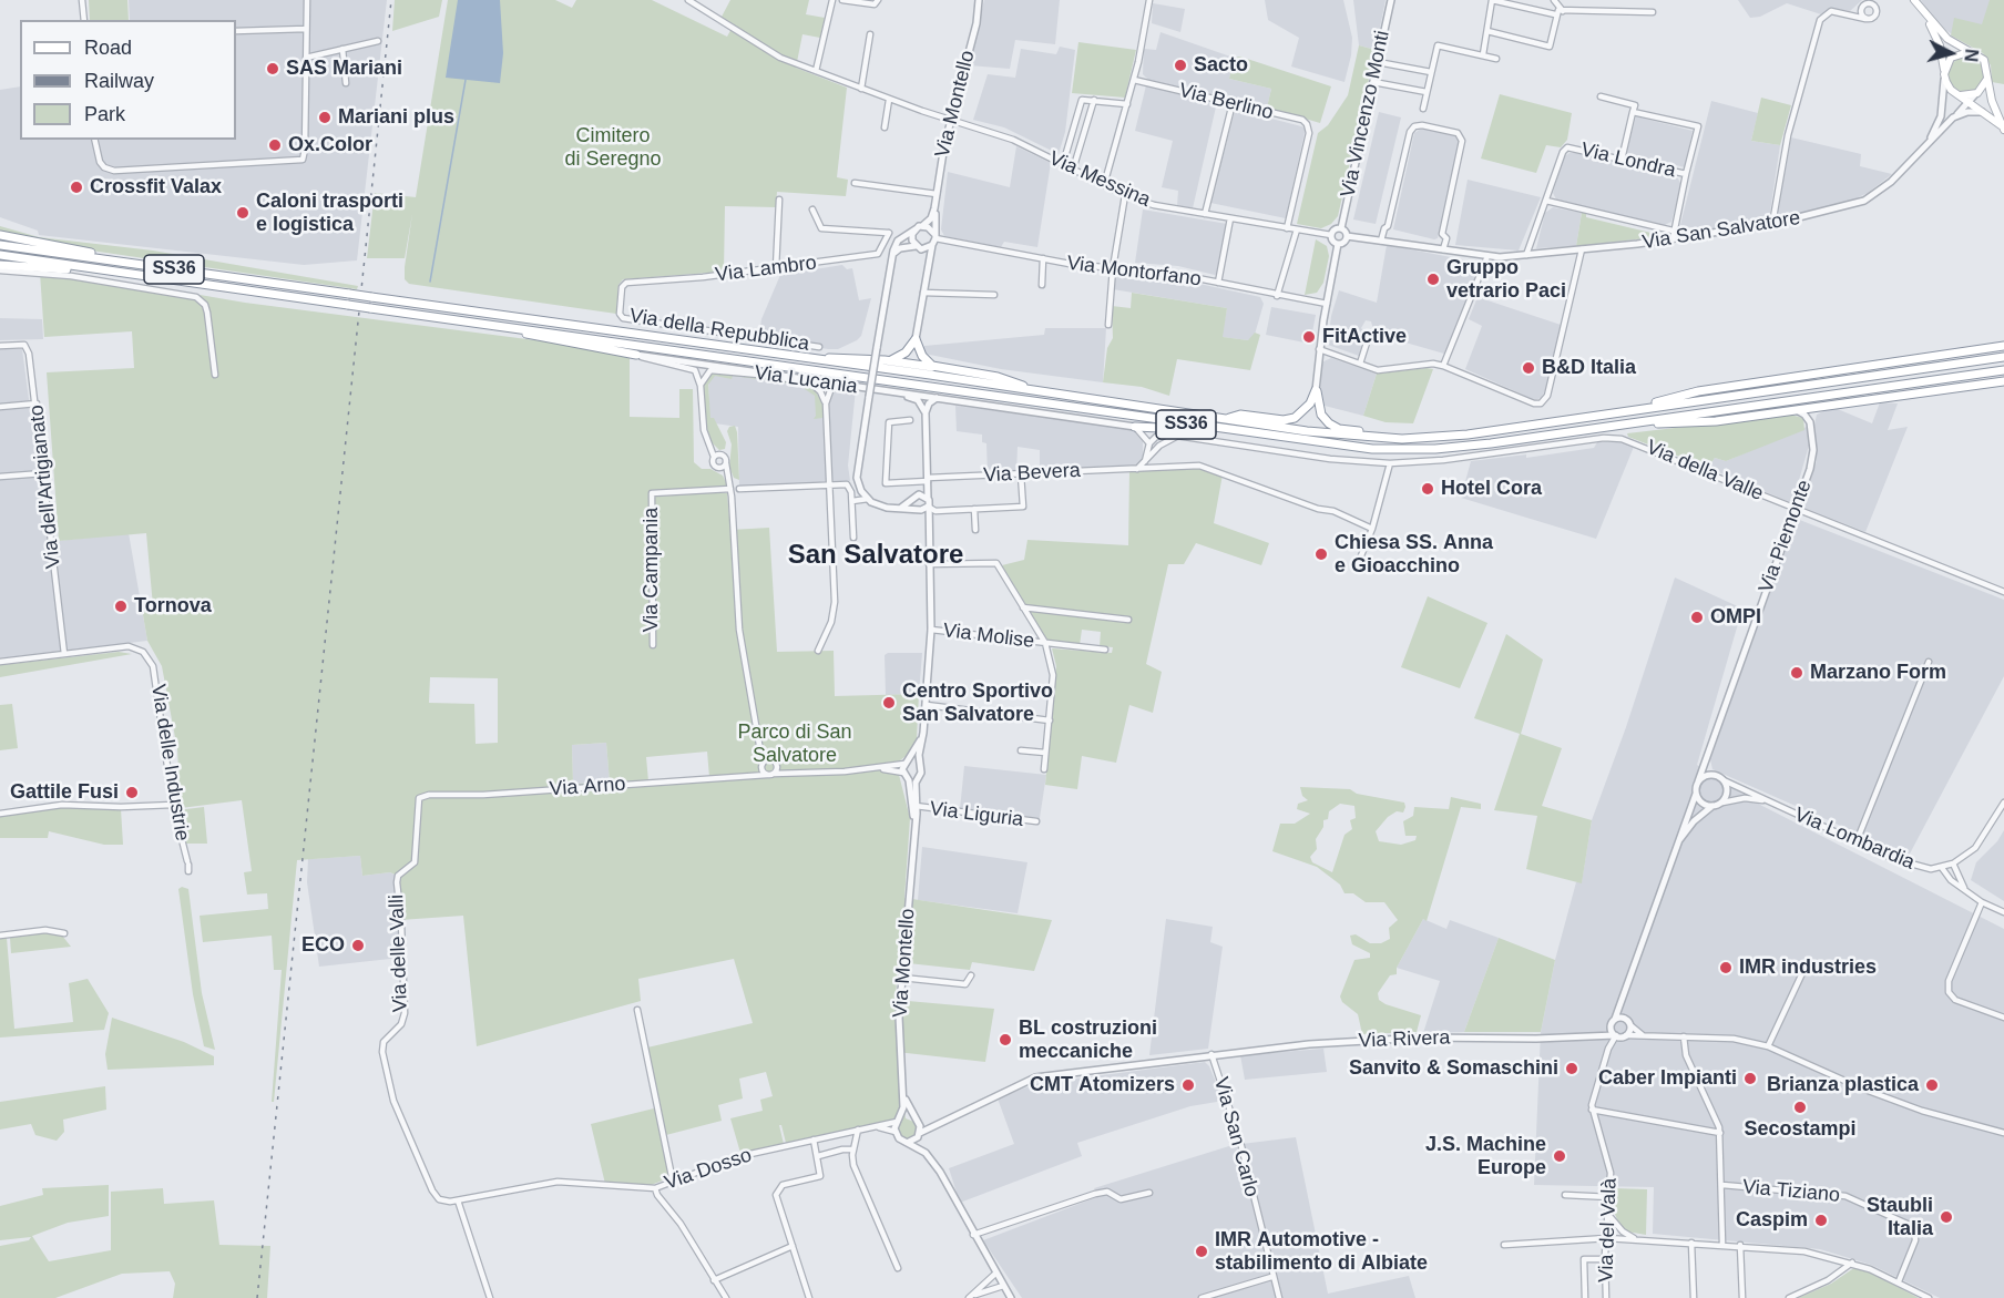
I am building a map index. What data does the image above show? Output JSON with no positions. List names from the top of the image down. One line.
{"streets":{"highway":["SS36"],"street":["Via Berlino","Via Montello","Via Vincenzo Monti","Via Londra","Via Messina","Via San Salvatore","Via Lambro","Via Montorfano","Via della Repubblica","Via Lucania","Via della Valle","Via Bevera","Via dell'Artigianato","Via Piemonte","Via Campania","Via Molise","Via delle Industrie","Via Arno","Via Liguria","Via Lombardia","Via delle Valli","Via Rivera","Via San Carlo","Via Dosso","Via Tiziano","Via del Valà"]},"crossings":[["Via Berlino","Via Messina"],["Via Montello","Via Messina"],["Via Montello","Via Montorfano"],["Via Montello","Via Arno"],["Via Montello","Via Liguria"],["Via Montello","Via Rivera"],["Via Montello","Via Dosso"],["Via Vincenzo Monti","Via Messina"],["Via Londra","Via San Salvatore"],["Via Lambro","Via della Repubblica"],["Via della Valle","Via Piemonte"],["Via dell'Artigianato","Via delle Industrie"],["Via Piemonte","Via Lombardia"],["Via Arno","Via delle Valli"],["Via delle Valli","Via Dosso"],["Via Rivera","Via San Carlo"],["Via Rivera","Via Dosso"]],"districts":["San Salvatore"],"parks":["Cimitero di Seregno","Parco di San Salvatore"],"places":["Sacto","SAS Mariani","Mariani plus","Ox.Color","Crossfit Valax","Caloni trasporti e logistica","Gruppo vetrario Paci","FitActive","B&D Italia","Hotel Cora","Chiesa SS. Anna e Gioacchino","Tornova","OMPI","Marzano Form","Centro Sportivo San Salvatore","Gattile Fusi","ECO","IMR industries","BL costruzioni meccaniche","Sanvito & Somaschini","Caber Impianti","CMT Atomizers","Brianza plastica","Secostampi","J.S. Machine Europe","Staubli Italia","Caspim","IMR Automotive - stabilimento di Albiate"],"legend":["Road","Railway","Park"],"north":"right"}
